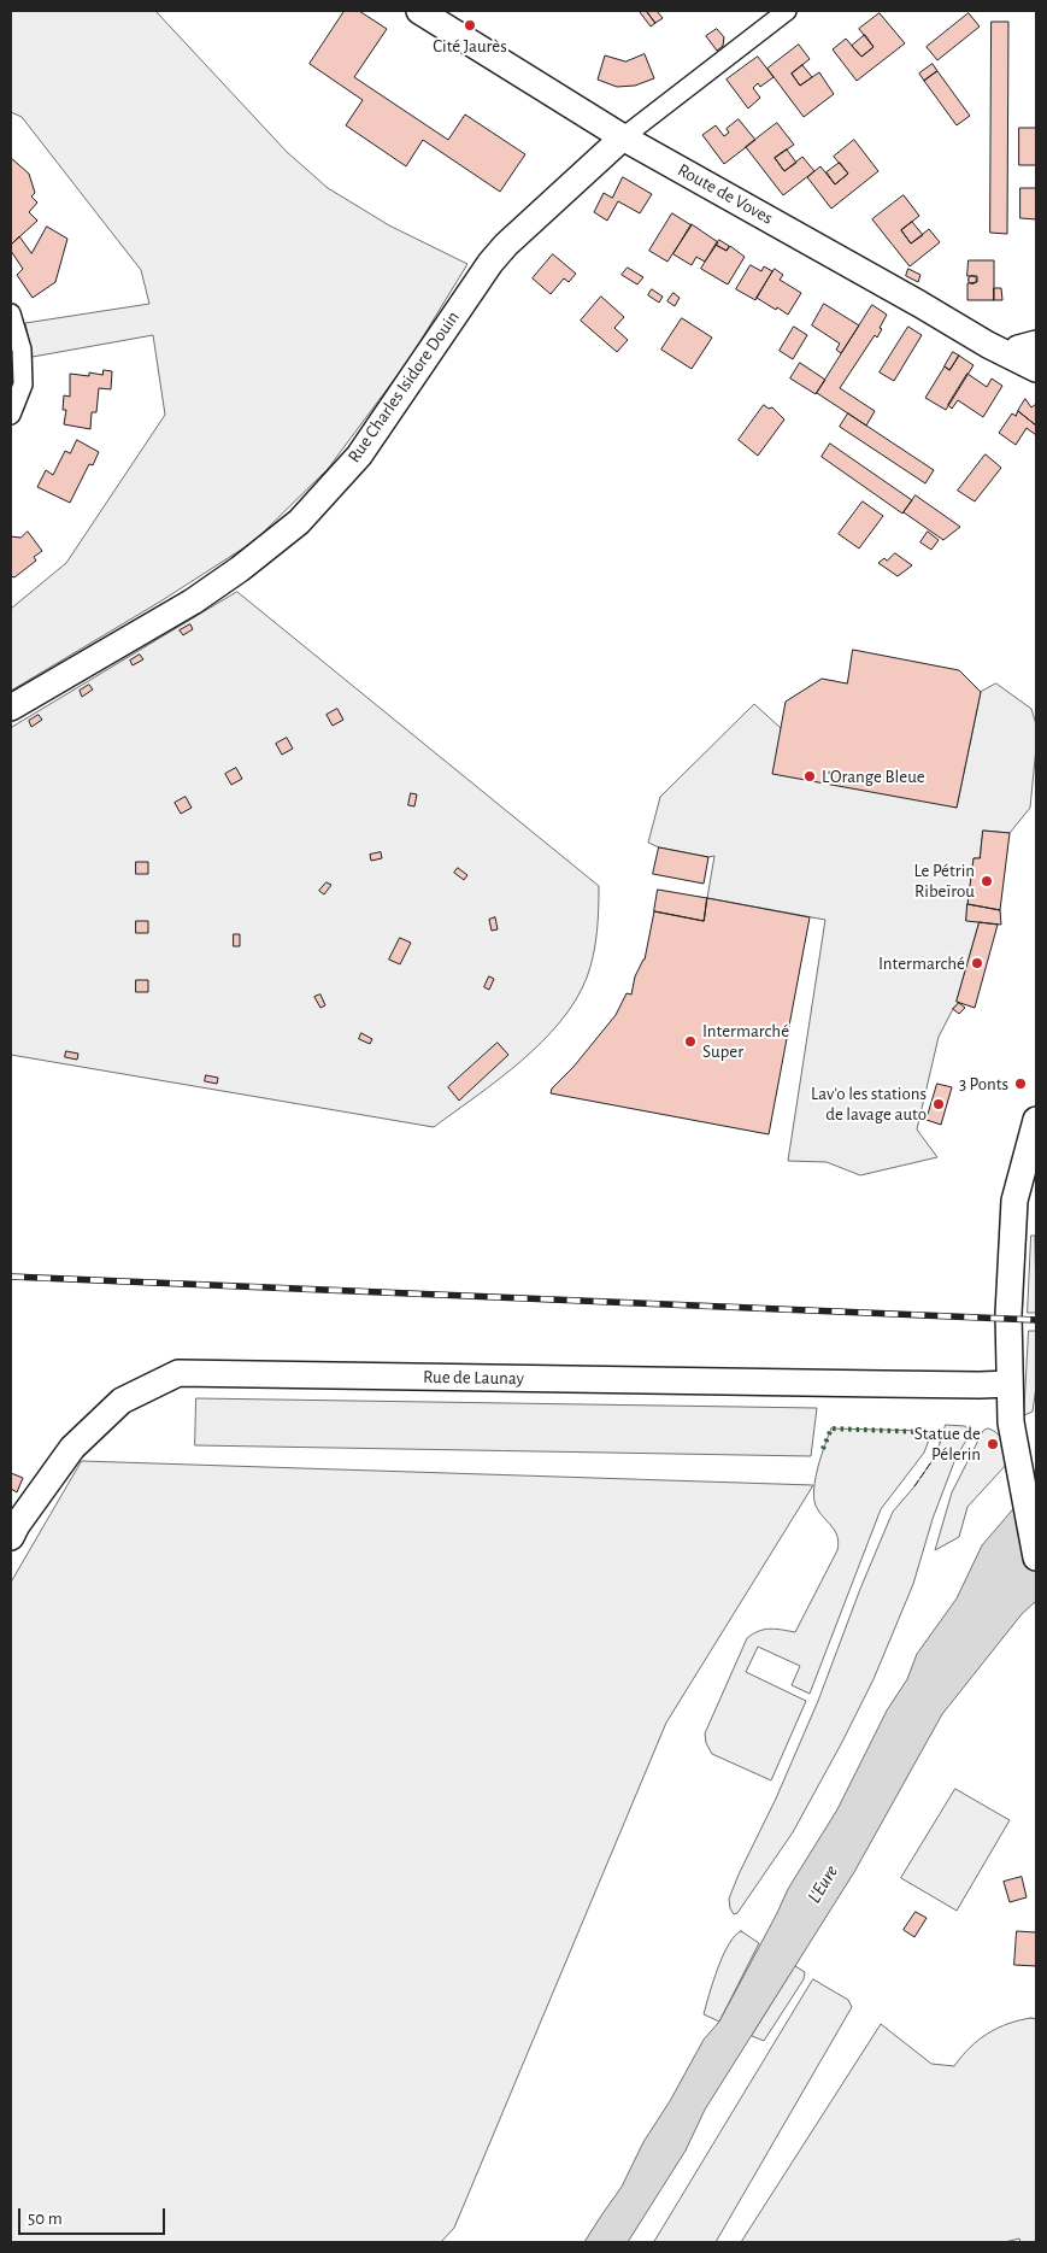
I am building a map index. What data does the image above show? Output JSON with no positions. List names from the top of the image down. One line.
{"streets":{"street":["Route de Voves","Rue Charles Isidore Douin","Rue de Launay"]},"crossings":[["Route de Voves","Rue Charles Isidore Douin"]],"water":["L'Eure"],"places":["Cité Jaurès","L'Orange Bleue","Le Pétrin Ribeïrou","Intermarché","Intermarché Super","3 Ponts","Lav'o les stations de lavage auto","Statue de Pélerin"],"scale_bar":"50 m"}
